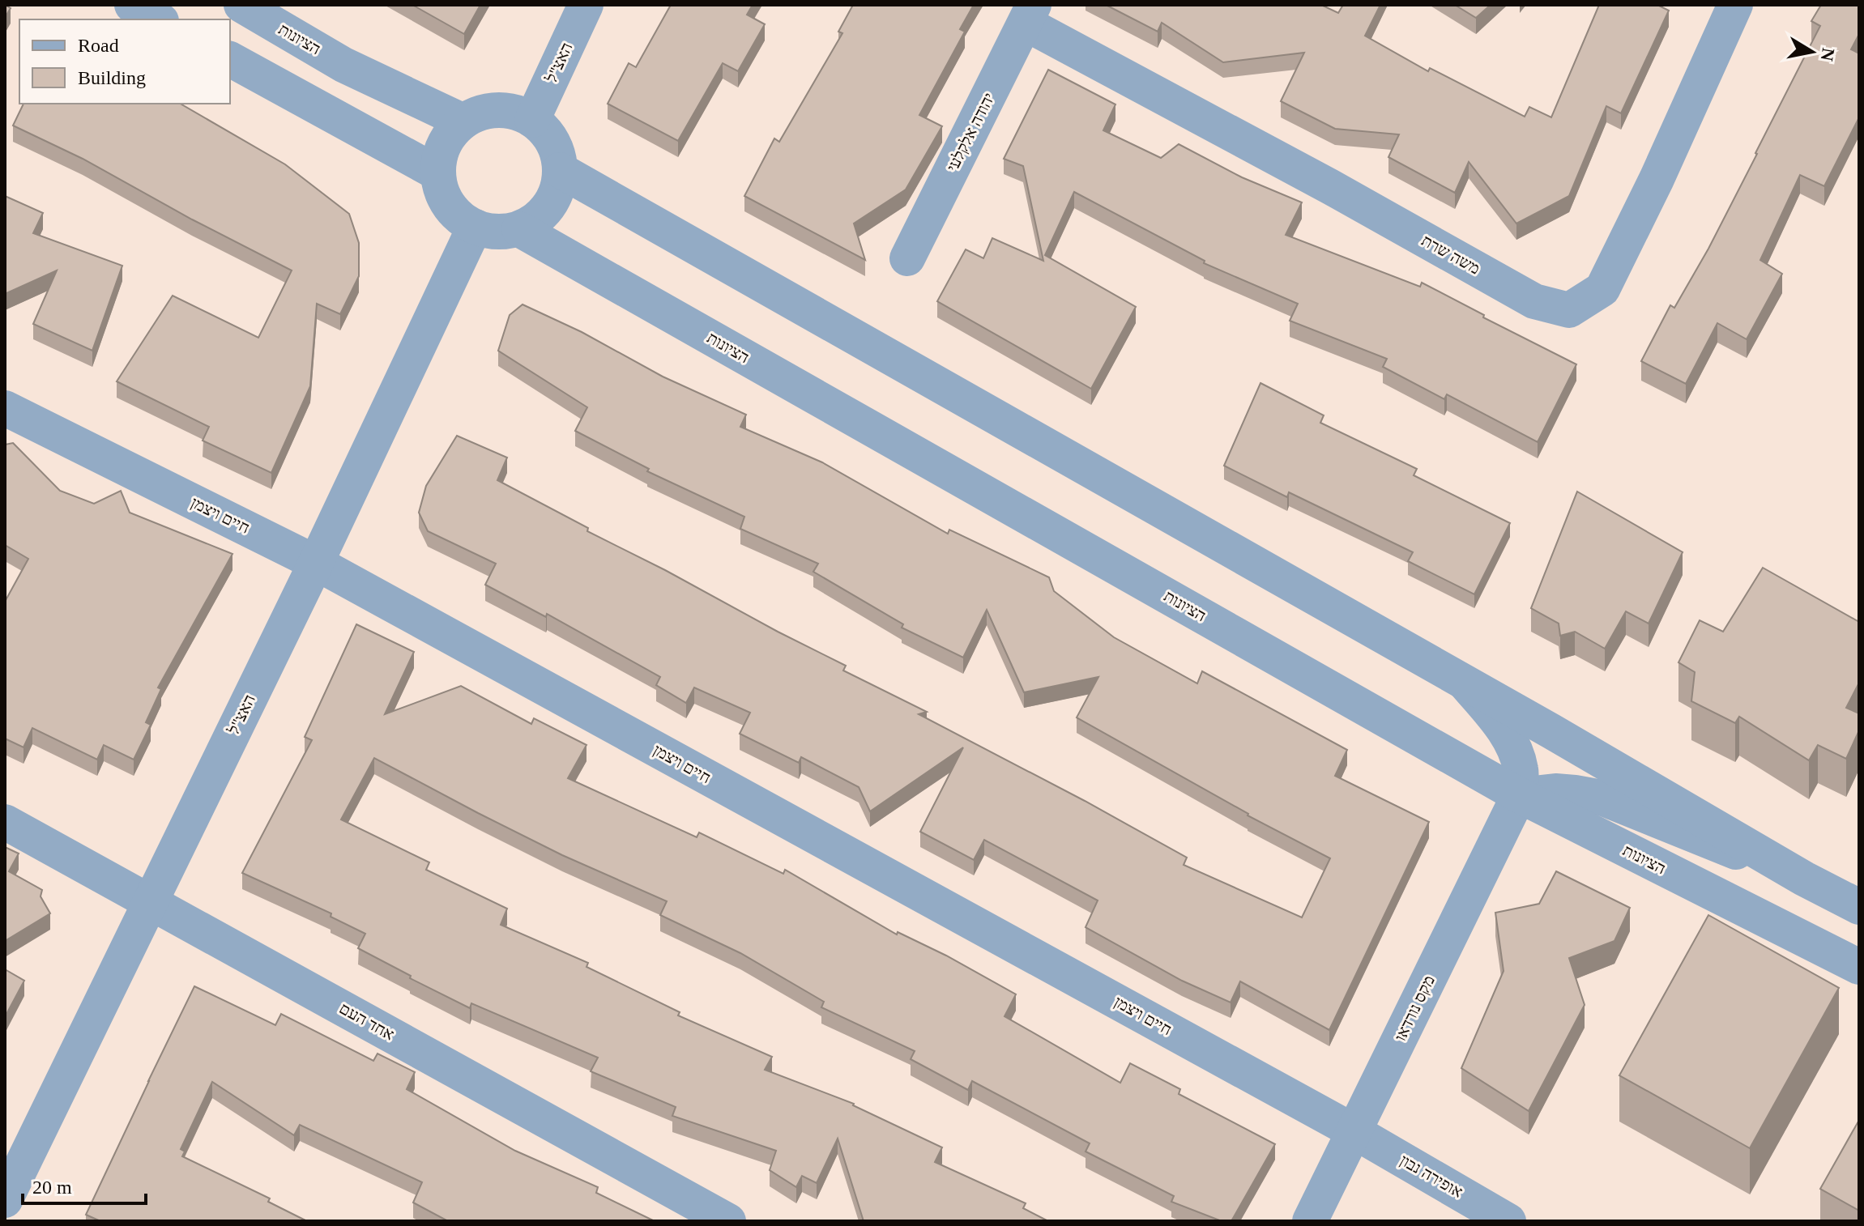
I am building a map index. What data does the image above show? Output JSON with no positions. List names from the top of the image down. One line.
{"streets":{"street":["הציונות","האצ\"ל","יהודה אלקלעי","משה שרת","חיים ויצמן","מקס נורדאו","אחד העם","אופירה נבון"]},"crossings":[["הציונות","האצ\"ל"],["הציונות","מקס נורדאו"],["האצ\"ל","חיים ויצמן"],["האצ\"ל","אחד העם"],["יהודה אלקלעי","משה שרת"],["חיים ויצמן","מקס נורדאו"],["חיים ויצמן","אופירה נבון"],["מקס נורדאו","אופירה נבון"]],"legend":["Road","Building"],"scale_bar":"20 m","north":"right"}
